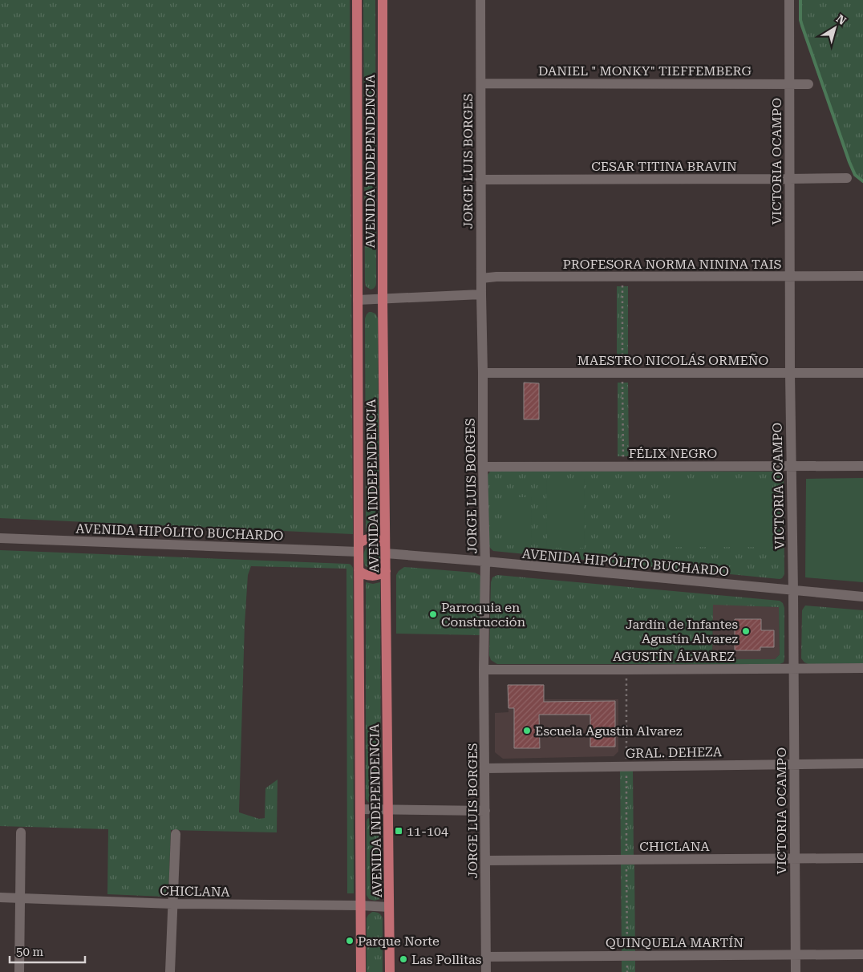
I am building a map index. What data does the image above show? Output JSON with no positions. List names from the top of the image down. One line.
{"streets":{"main road":["AVENIDA INDEPENDENCIA"],"street":["DANIEL \" MONKY\" TIEFFEMBERG","JORGE LUIS BORGES","VICTORIA OCAMPO","CESAR TITINA BRAVIN","PROFESORA NORMA NININA TAIS","MAESTRO NICOLÁS ORMEÑO","FÉLIX NEGRO","AVENIDA HIPÓLITO BUCHARDO","AGUSTÍN ÁLVAREZ","GRAL. DEHEZA","CHICLANA","QUINQUELA MARTÍN"]},"crossings":[["DANIEL \" MONKY\" TIEFFEMBERG","JORGE LUIS BORGES"],["DANIEL \" MONKY\" TIEFFEMBERG","VICTORIA OCAMPO"],["AVENIDA INDEPENDENCIA","AVENIDA HIPÓLITO BUCHARDO"],["AVENIDA INDEPENDENCIA","CHICLANA"],["JORGE LUIS BORGES","CESAR TITINA BRAVIN"],["JORGE LUIS BORGES","PROFESORA NORMA NININA TAIS"],["JORGE LUIS BORGES","MAESTRO NICOLÁS ORMEÑO"],["JORGE LUIS BORGES","FÉLIX NEGRO"],["JORGE LUIS BORGES","AVENIDA HIPÓLITO BUCHARDO"],["JORGE LUIS BORGES","AGUSTÍN ÁLVAREZ"],["JORGE LUIS BORGES","GRAL. DEHEZA"],["JORGE LUIS BORGES","CHICLANA"],["JORGE LUIS BORGES","QUINQUELA MARTÍN"],["VICTORIA OCAMPO","CESAR TITINA BRAVIN"],["VICTORIA OCAMPO","PROFESORA NORMA NININA TAIS"],["VICTORIA OCAMPO","MAESTRO NICOLÁS ORMEÑO"],["VICTORIA OCAMPO","FÉLIX NEGRO"],["VICTORIA OCAMPO","AVENIDA HIPÓLITO BUCHARDO"],["VICTORIA OCAMPO","AGUSTÍN ÁLVAREZ"],["VICTORIA OCAMPO","GRAL. DEHEZA"],["VICTORIA OCAMPO","CHICLANA"],["VICTORIA OCAMPO","QUINQUELA MARTÍN"]],"places":{"other":["Parroquia en Construcción","Jardín de Infantes Agustín Alvarez","Escuela Agustín Alvarez","Parque Norte","Las Pollitas"],"transit":["11-104"]},"scale_bar":"50 m","north":"top right"}
